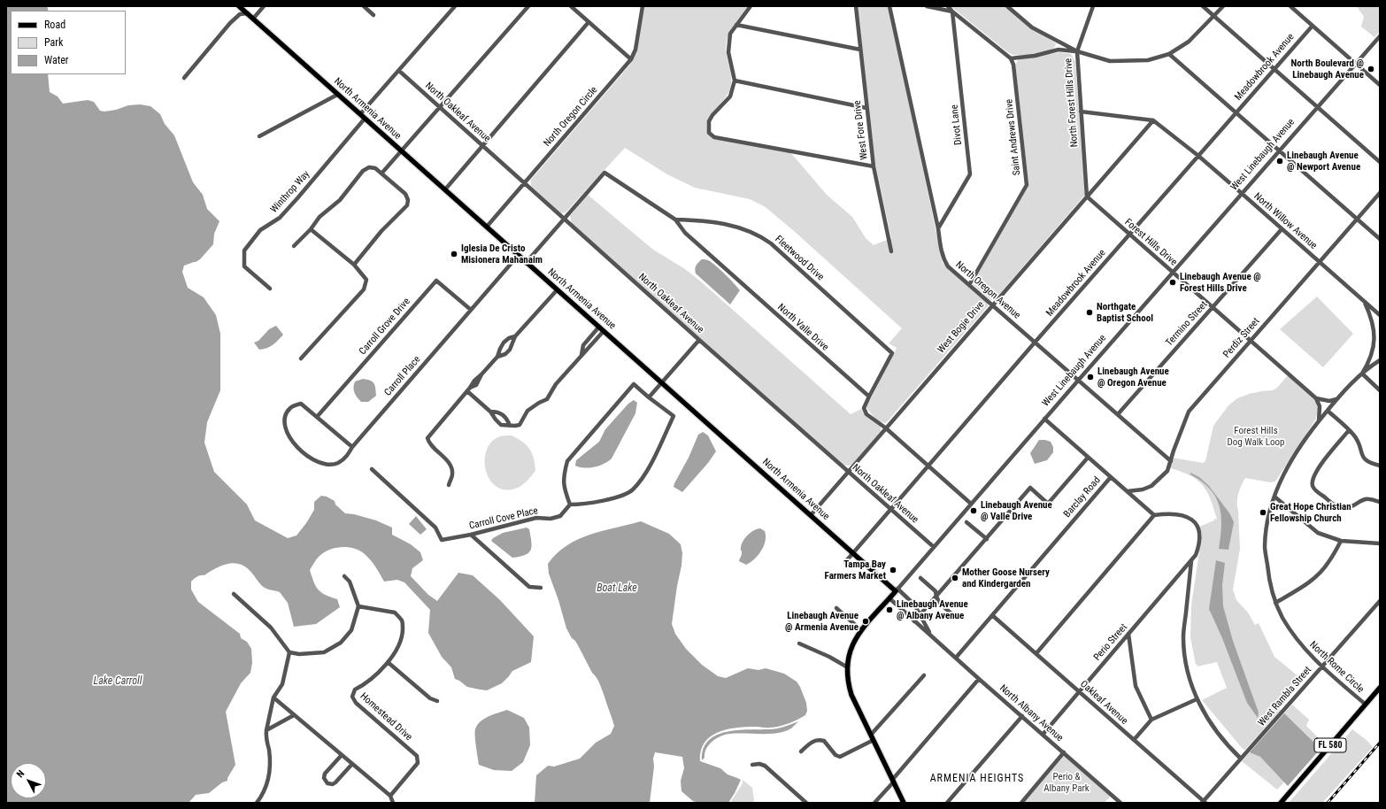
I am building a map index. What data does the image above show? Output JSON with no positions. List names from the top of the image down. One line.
{"streets":{"main road":["North Armenia Avenue","West Linebaugh Avenue","FL 580"],"street":["Meadowbrook Avenue","North Forest Hills Drive","North Oakleaf Avenue","North Oregon Circle","Divot Lane","West Fore Drive","Saint Andrews Drive","Winthrop Way","North Willow Avenue","Forest Hills Drive","Fleetwood Drive","North Oregon Avenue","Termino Street","Carroll Grove Drive","North Valle Drive","West Bogie Drive","Perdiz Street","Carroll Place","Barclay Road","Carroll Cove Place","Perio Street","North Rome Circle","West Rambla Street","Oakleaf Avenue","North Albany Avenue","Homestead Drive"]},"crossings":[["Meadowbrook Avenue","North Armenia Avenue"],["Meadowbrook Avenue","North Oakleaf Avenue"],["Meadowbrook Avenue","North Willow Avenue"],["Meadowbrook Avenue","Forest Hills Drive"],["Meadowbrook Avenue","North Oregon Avenue"],["North Forest Hills Drive","Saint Andrews Drive"],["North Forest Hills Drive","Forest Hills Drive"],["North Forest Hills Drive","West Bogie Drive"],["North Armenia Avenue","North Oregon Circle"],["North Armenia Avenue","West Linebaugh Avenue"],["North Armenia Avenue","Winthrop Way"],["North Armenia Avenue","West Bogie Drive"],["North Armenia Avenue","Carroll Place"],["North Armenia Avenue","North Albany Avenue"],["North Oakleaf Avenue","North Oregon Circle"],["North Oakleaf Avenue","West Linebaugh Avenue"],["North Oakleaf Avenue","Winthrop Way"],["North Oakleaf Avenue","North Valle Drive"],["North Oakleaf Avenue","West Bogie Drive"],["Divot Lane","North Oregon Avenue"],["Saint Andrews Drive","North Oregon Avenue"],["West Linebaugh Avenue","North Willow Avenue"],["West Linebaugh Avenue","Forest Hills Drive"],["West Linebaugh Avenue","North Oregon Avenue"],["West Linebaugh Avenue","North Albany Avenue"],["North Willow Avenue","Termino Street"],["North Willow Avenue","West Bogie Drive"],["North Willow Avenue","Perdiz Street"],["Forest Hills Drive","Termino Street"],["Forest Hills Drive","West Bogie Drive"],["Forest Hills Drive","Perdiz Street"],["Fleetwood Drive","North Valle Drive"],["North Oregon Avenue","Termino Street"],["North Oregon Avenue","West Bogie Drive"],["North Oregon Avenue","Perdiz Street"],["Carroll Grove Drive","Carroll Place"],["Barclay Road","Oakleaf Avenue"],["Barclay Road","North Albany Avenue"],["Perio Street","Oakleaf Avenue"],["Perio Street","North Albany Avenue"],["North Rome Circle","West Rambla Street"],["North Rome Circle","FL 580"],["West Rambla Street","Oakleaf Avenue"]],"districts":["ARMENIA HEIGHTS"],"water":["Boat Lake","Lake Carroll"],"parks":["Forest Hills Dog Walk Loop","Perio & Albany Park"],"places":["North Boulevard @ Linebaugh Avenue","Linebaugh Avenue @ Newport Avenue","Iglesia De Cristo Misionera Mahanaim","Linebaugh Avenue @ Forest Hills Drive","Northgate Baptist School","Linebaugh Avenue @ Oregon Avenue","Linebaugh Avenue @ Valle Drive","Great Hope Christian Fellowship Church","Tampa Bay Farmers Market","Mother Goose Nursery and Kindergarden","Linebaugh Avenue @ Albany Avenue","Linebaugh Avenue @ Armenia Avenue"],"legend":["Road","Park","Water"],"north":"top left"}
